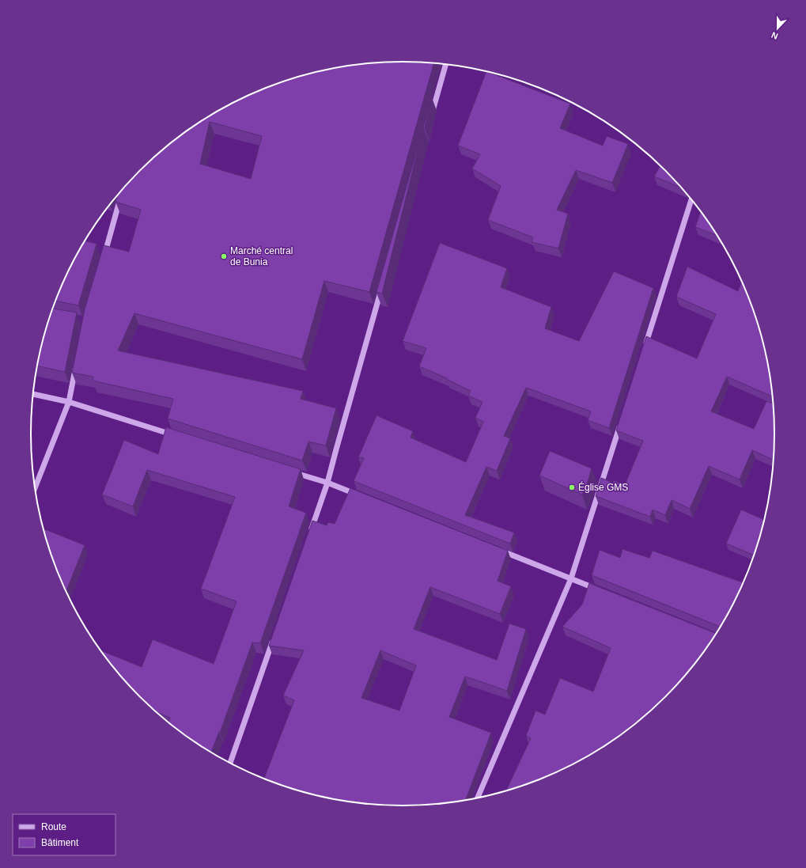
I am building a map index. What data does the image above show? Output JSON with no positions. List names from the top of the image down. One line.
{"places":["Marché central de Bunia","Église GMS"],"legend":["Route","Bâtiment"],"north":"bottom"}
